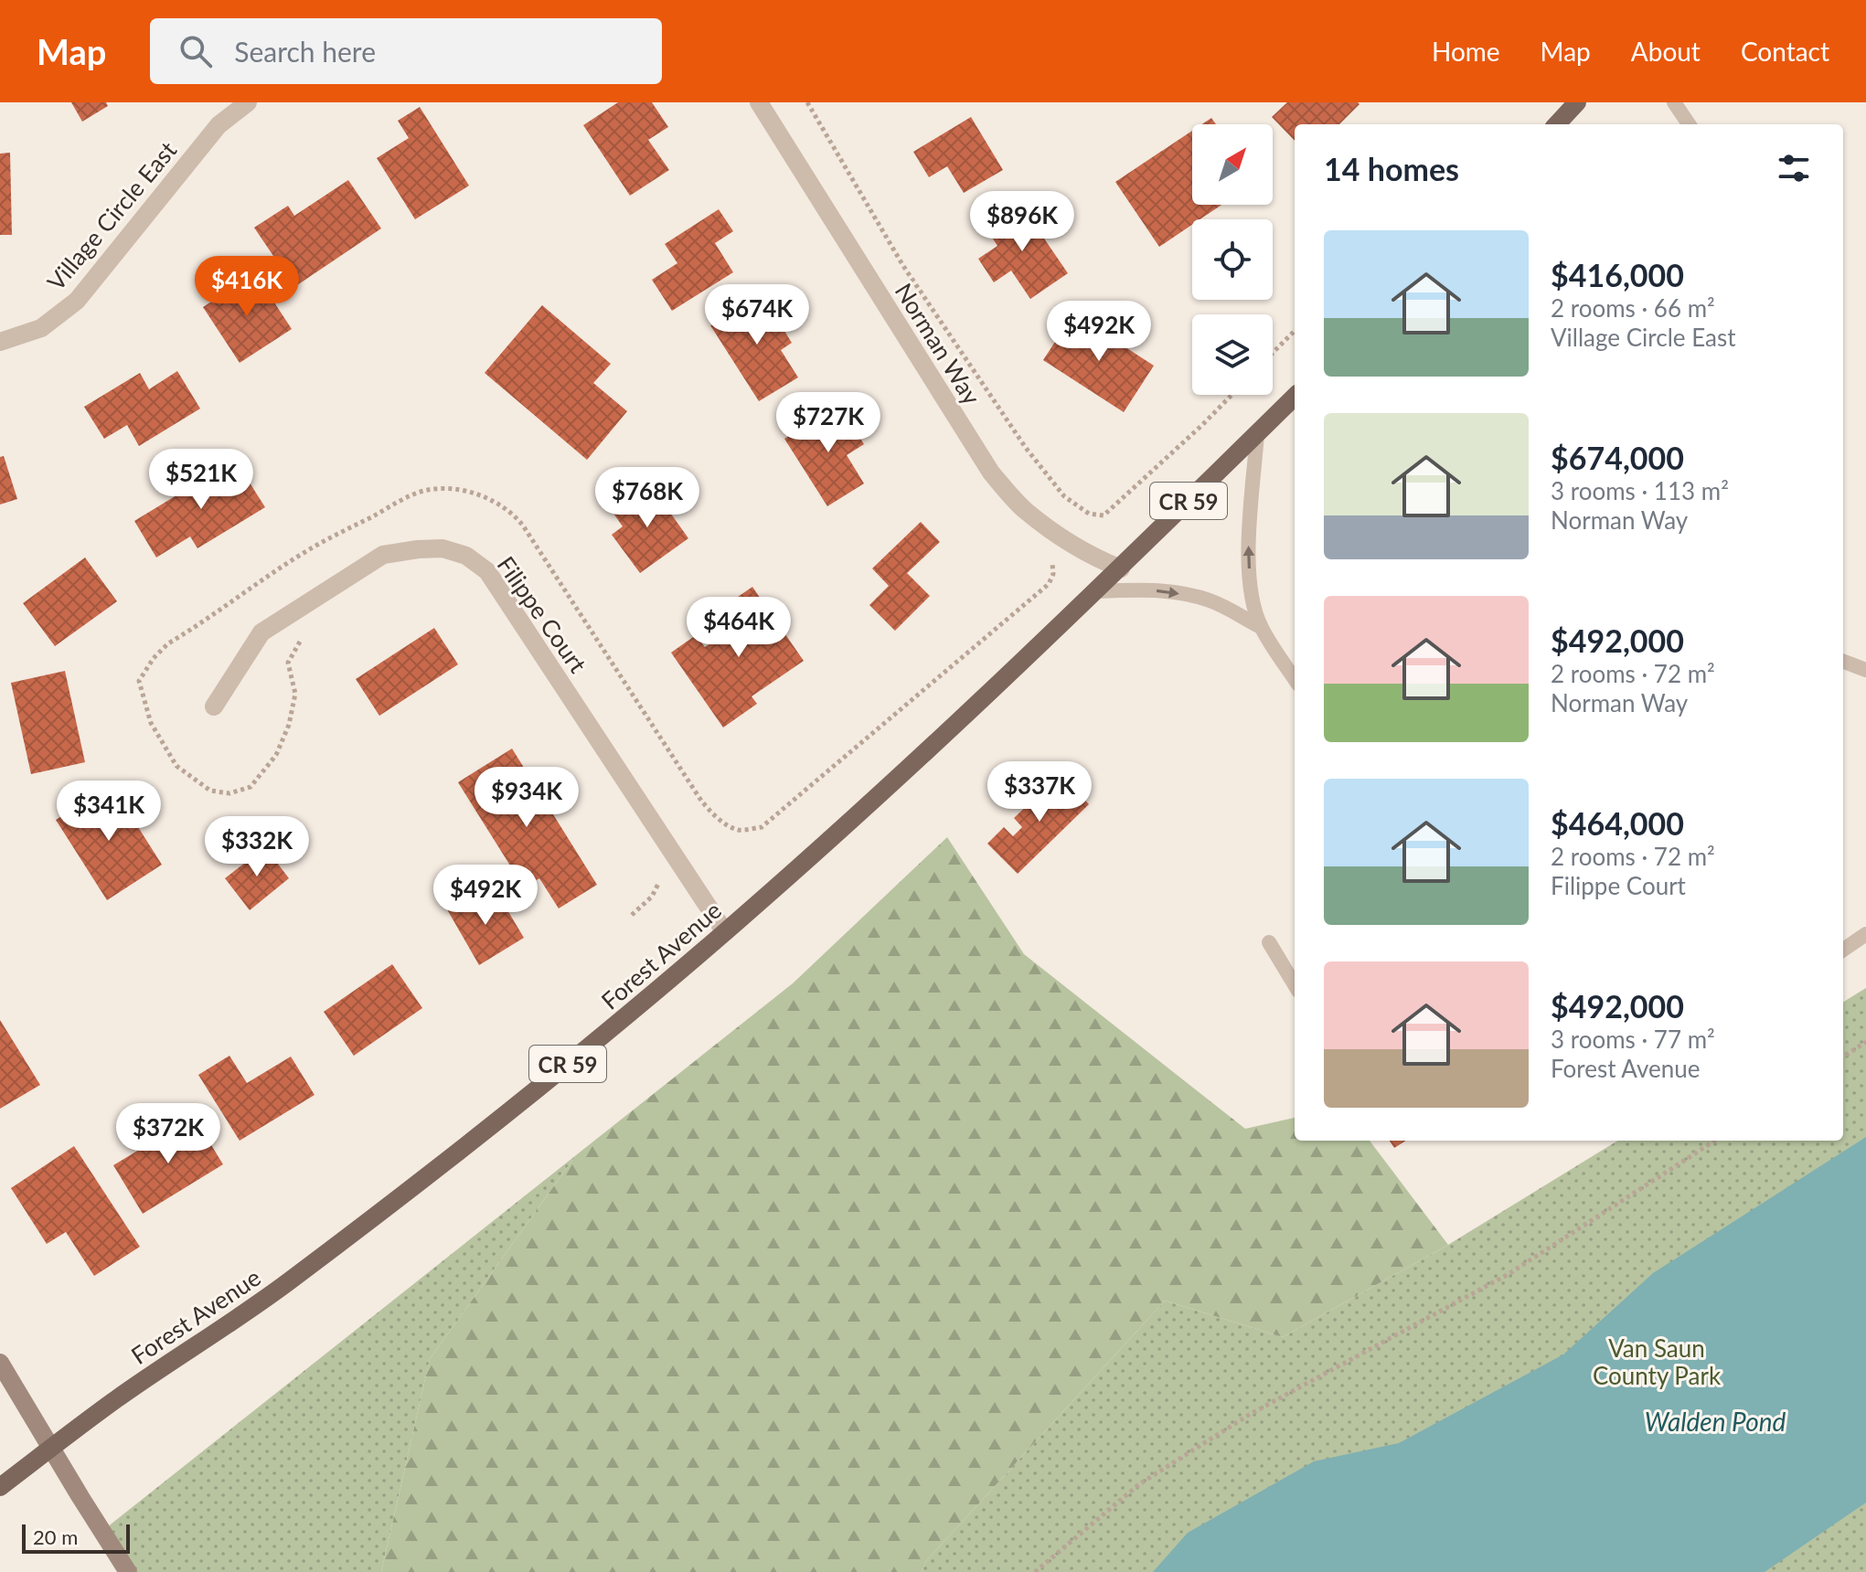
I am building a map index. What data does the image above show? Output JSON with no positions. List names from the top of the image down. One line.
{"streets":{"main road":["CR 59","Forest Avenue"],"street":["Village Circle East","Norman Way","Filippe Court"]},"crossings":[["Norman Way","Forest Avenue"],["Filippe Court","Forest Avenue"]],"water":["Walden Pond"],"parks":["Van Saun County Park"],"scale_bar":"20 m","north":"top right","page":{"header":"Map","search":"Search here","nav":["Home","Map","About","Contact"],"heading":"14 homes","price":["$896K","$416K","$674K","$492K","$727K","$521K","$768K","$464K","$337K","$934K","$341K","$332K","$492K","$372K"],"list":[{"name":"$416,000","note":"2 rooms · 66 m² · Village Circle East"},{"name":"$674,000","note":"3 rooms · 113 m² · Norman Way"},{"name":"$492,000","note":"2 rooms · 72 m² · Norman Way"},{"name":"$464,000","note":"2 rooms · 72 m² · Filippe Court"},{"name":"$492,000","note":"3 rooms · 77 m² · Forest Avenue"}],"scale":"20 m"}}
